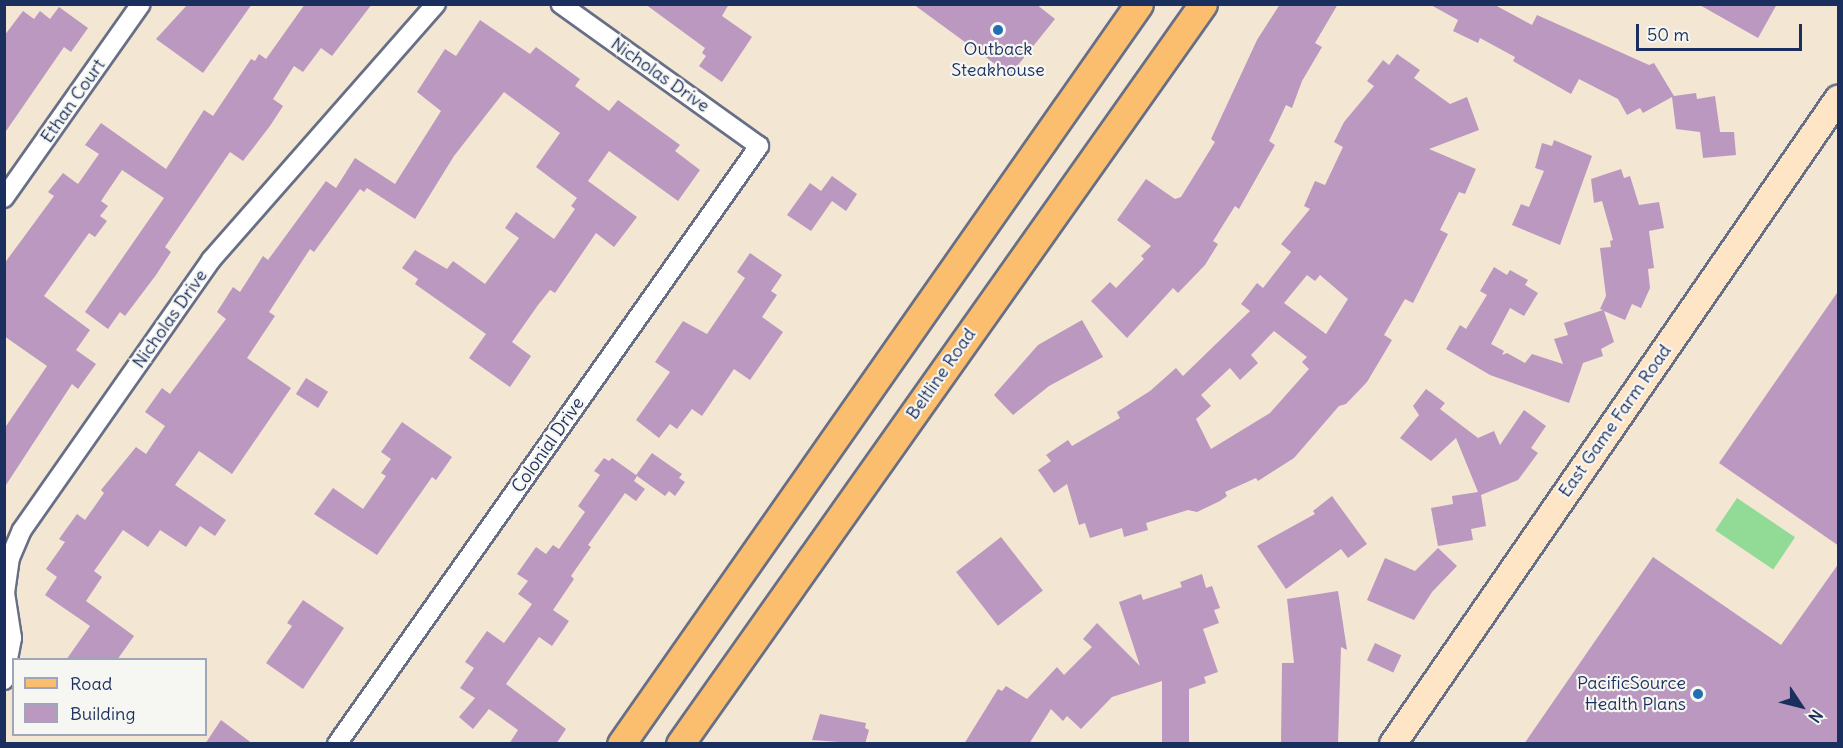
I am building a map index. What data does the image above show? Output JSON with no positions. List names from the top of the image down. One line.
{"streets":{"main road":["Beltline Road"],"street":["Nicholas Drive","Ethan Court","East Game Farm Road","Colonial Drive"]},"crossings":[["Nicholas Drive","Colonial Drive"]],"places":["Outback Steakhouse","PacificSource Health Plans"],"legend":["Road","Building"],"scale_bar":"50 m","north":"bottom right"}
